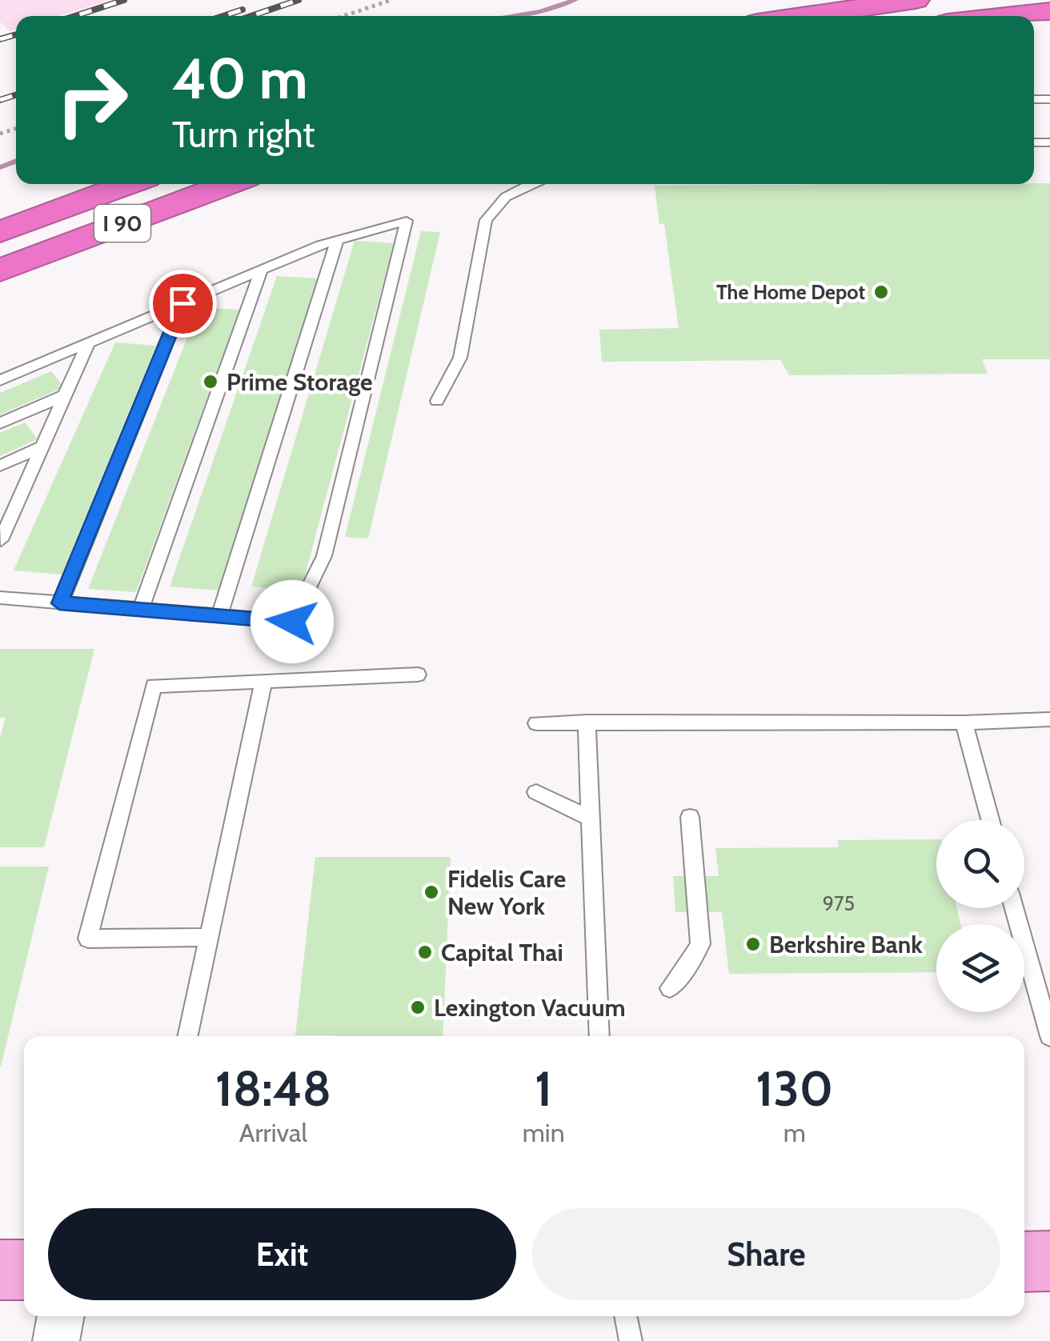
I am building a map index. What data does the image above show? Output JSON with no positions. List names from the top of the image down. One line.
{"streets":{"highway":["I 90"]},"places":["The Home Depot","Prime Storage","Fidelis Care New York","Berkshire Bank","Capital Thai","Lexington Vacuum"],"house_numbers":["975"],"page":{"turn":["40 m","Turn right"],"eta":["18:48","Arrival","1","min","130","m"],"buttons":["Exit","Share"]}}
